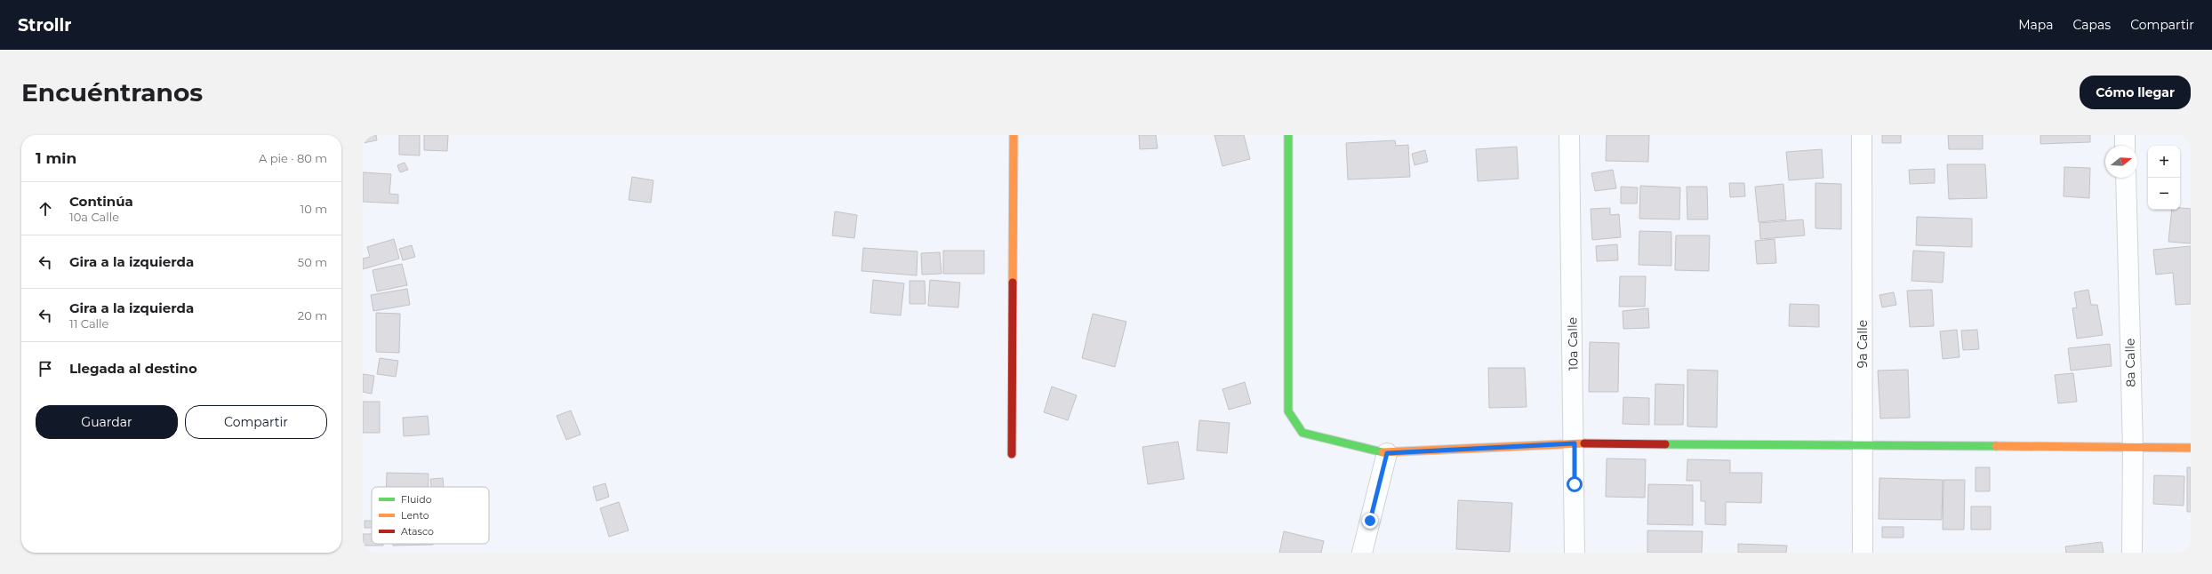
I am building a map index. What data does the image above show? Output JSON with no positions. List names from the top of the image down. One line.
{"streets":{"street":["10a Calle","9a Calle","8a Calle"]},"legend":["Fluido","Lento","Atasco"],"north":"right","page":{"header":"Strollr","nav":["Mapa","Capas","Compartir"],"buttons":["Cómo llegar",["Guardar","Compartir"]],"title":"Encuéntranos","heading":["1 min","A pie · 80 m"],"map_buttons":["+","−"],"list":[["Continúa","10a Calle","10 m"],["Gira a la izquierda","50 m"],["Gira a la izquierda","11 Calle","20 m"],"Llegada al destino"]}}
